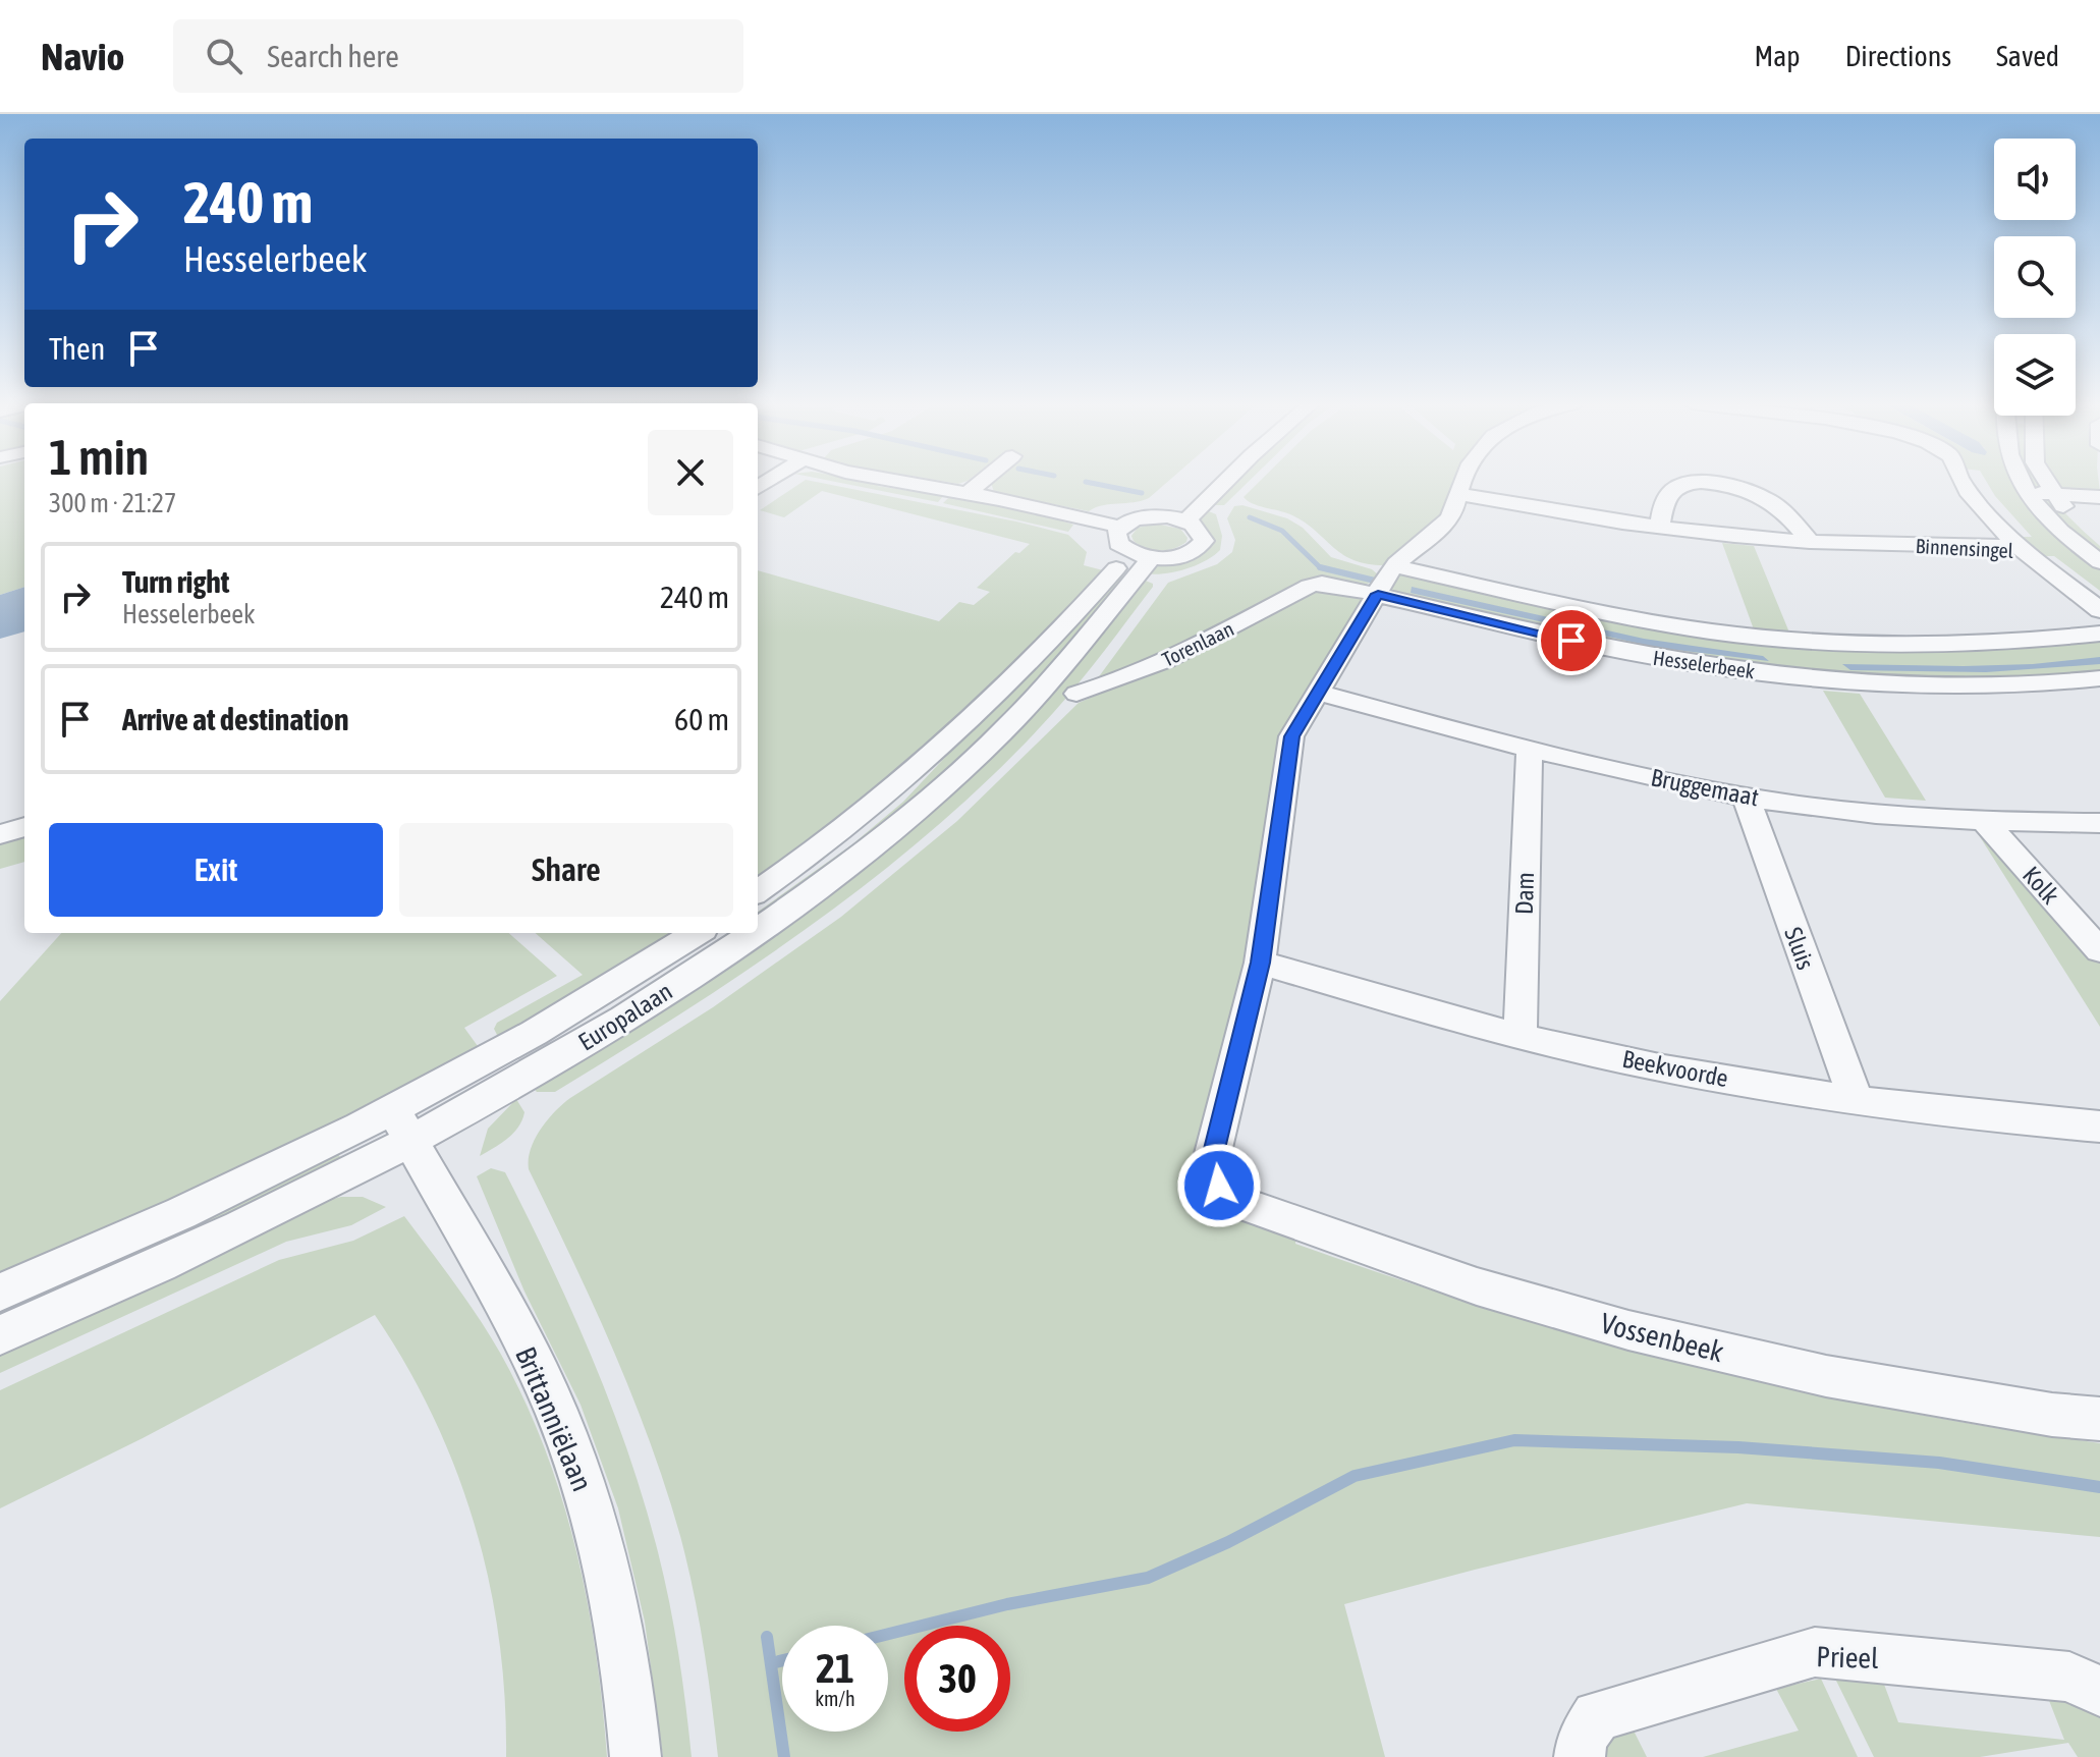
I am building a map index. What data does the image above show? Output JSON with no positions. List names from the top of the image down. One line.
{"streets":{"street":["Binnensingel","Torenlaan","Hesselerbeek","Bruggemaat","Kolk","Dam","Sluis","Europalaan","Beekvoorde","Vossenbeek","Brittanniëlaan","Prieel"]},"crossings":[["Torenlaan","Hesselerbeek"],["Bruggemaat","Kolk"],["Bruggemaat","Dam"],["Bruggemaat","Sluis"],["Dam","Beekvoorde"],["Sluis","Beekvoorde"],["Europalaan","Brittanniëlaan"],["Beekvoorde","Vossenbeek"]],"page":{"header":"Navio","search":"Search here","nav":["Map","Directions","Saved"],"turn":["240 m","Hesselerbeek"],"then":"Then","heading":["1 min","300 m · 21:27"],"list":[{"name":"Turn right","note":"Hesselerbeek","value":"240 m"},{"name":"Arrive at destination","value":"60 m"}],"buttons":["Exit","Share"],"speed":"21 km/h","limit":"30"}}
